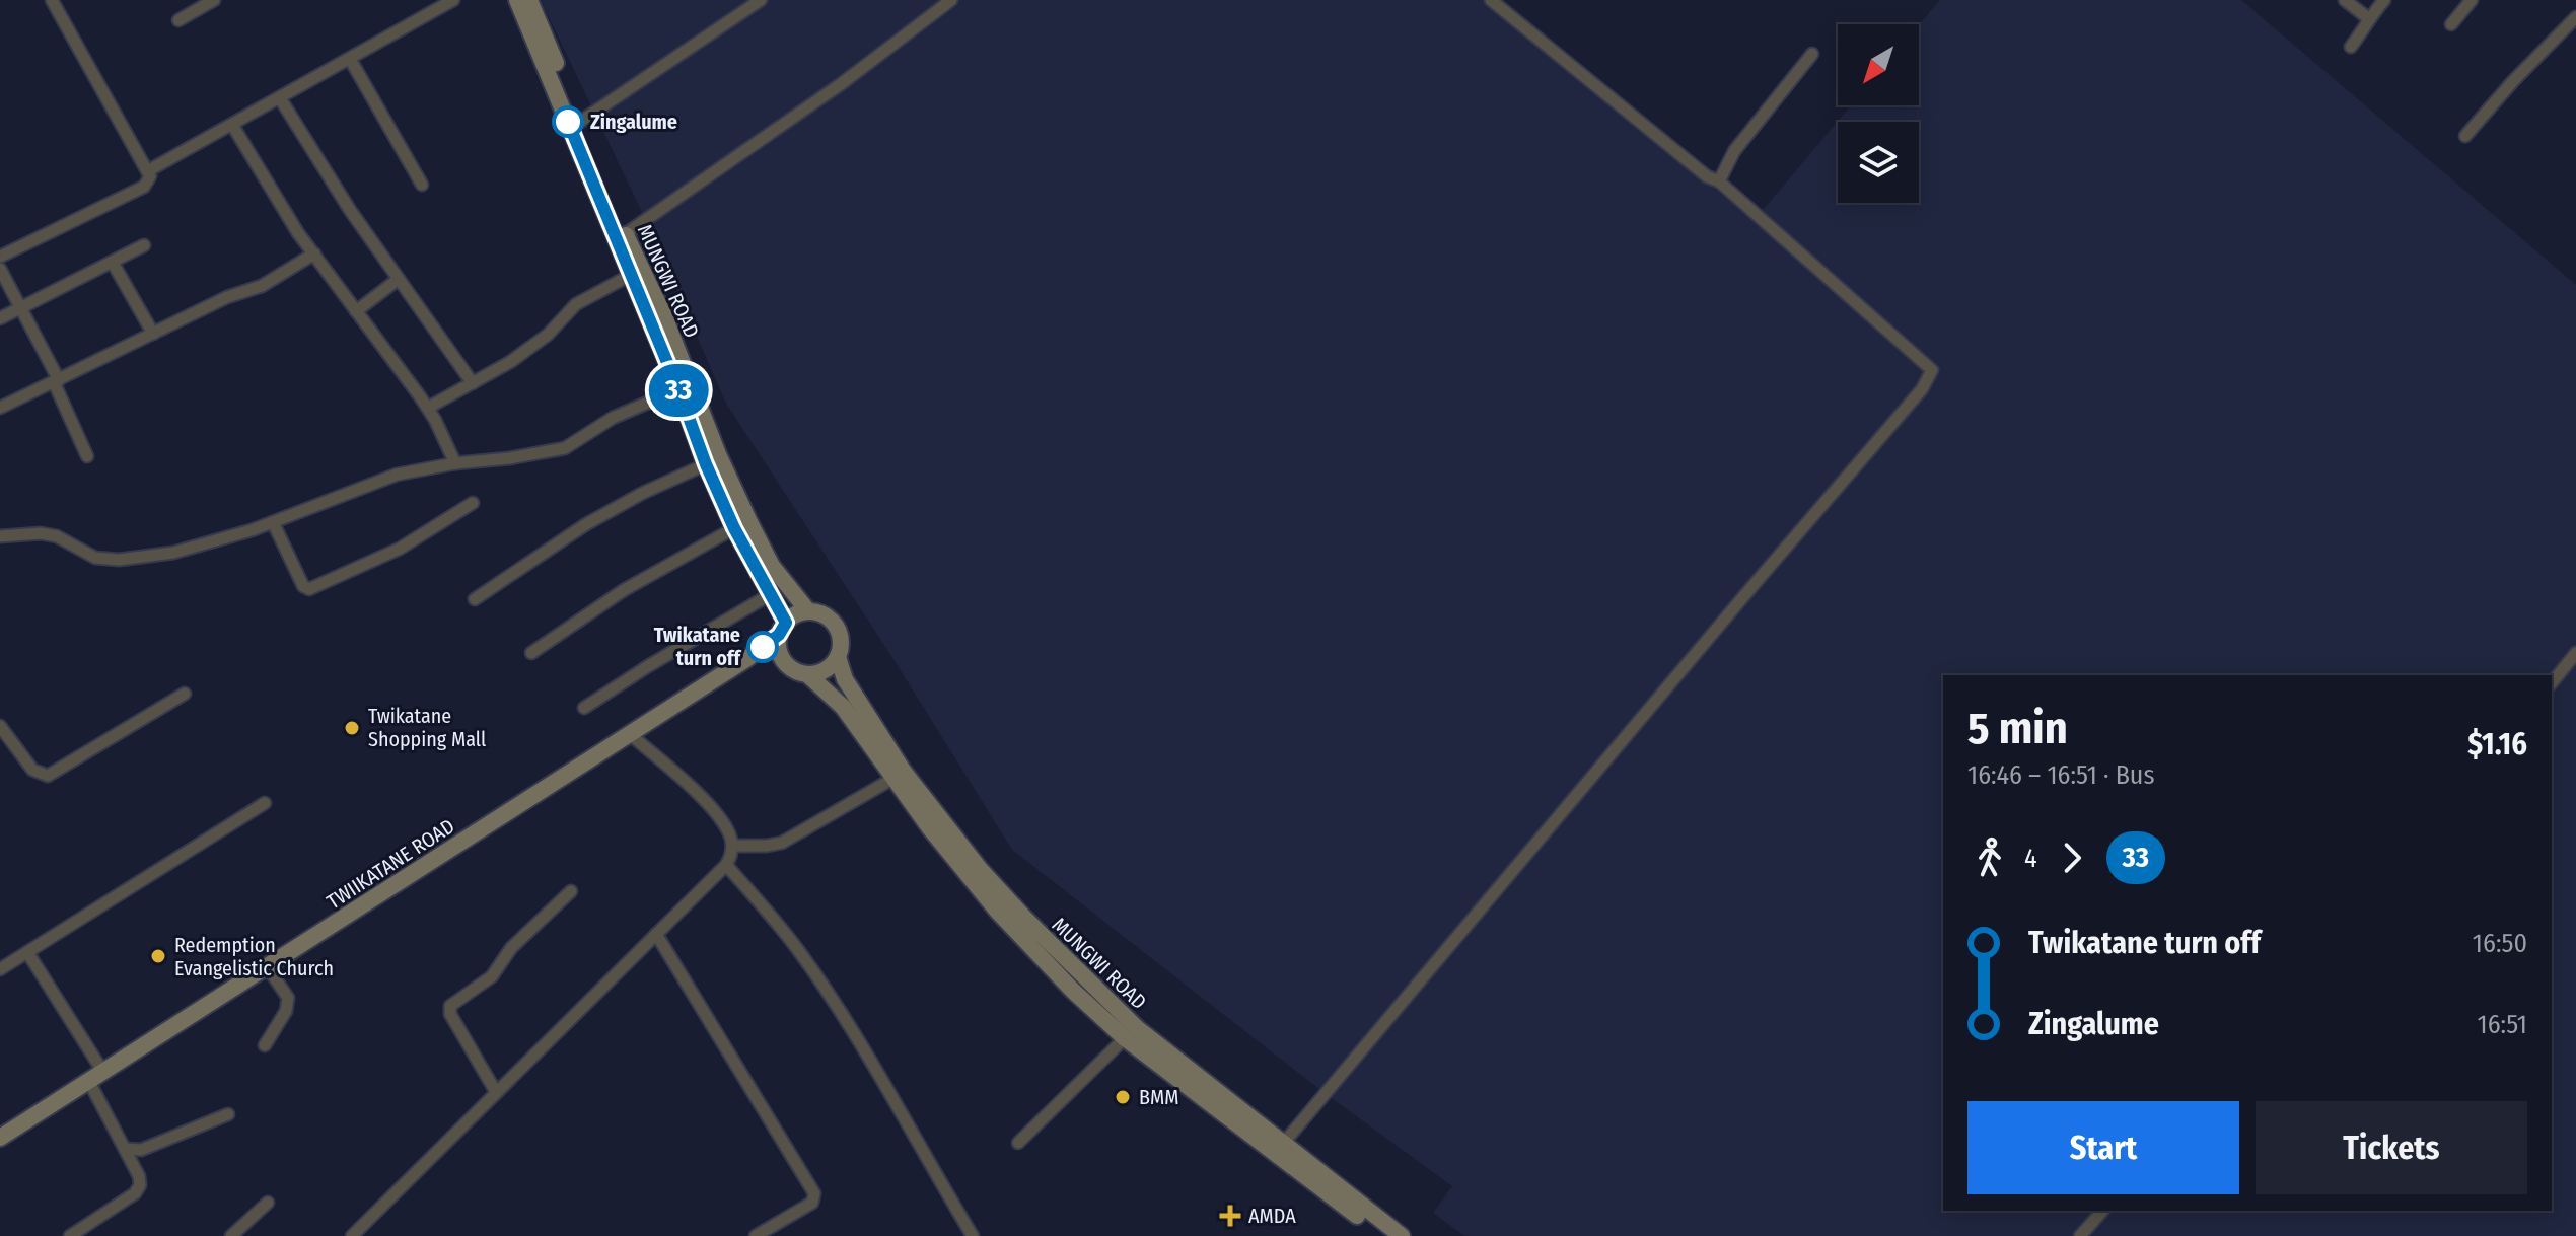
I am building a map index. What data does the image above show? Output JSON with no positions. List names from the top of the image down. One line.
{"streets":{"main road":["MUNGWI ROAD","TWIIKATANE ROAD"]},"crossings":[["MUNGWI ROAD","TWIIKATANE ROAD"]],"places":{"other":["Zingalume","Twikatane turn off","Twikatane Shopping Mall","Redemption Evangelistic Church","BMM"],"health":["AMDA"]},"lines":["bus line 33"],"north":"bottom left","page":{"on_map":"33","heading":["5 min","16:46 – 16:51 · Bus","$1.16"],"legs":["4","33"],"list":[{"name":"Twikatane turn off","value":"16:50"},{"name":"Zingalume","value":"16:51"}],"buttons":["Start","Tickets"]}}
